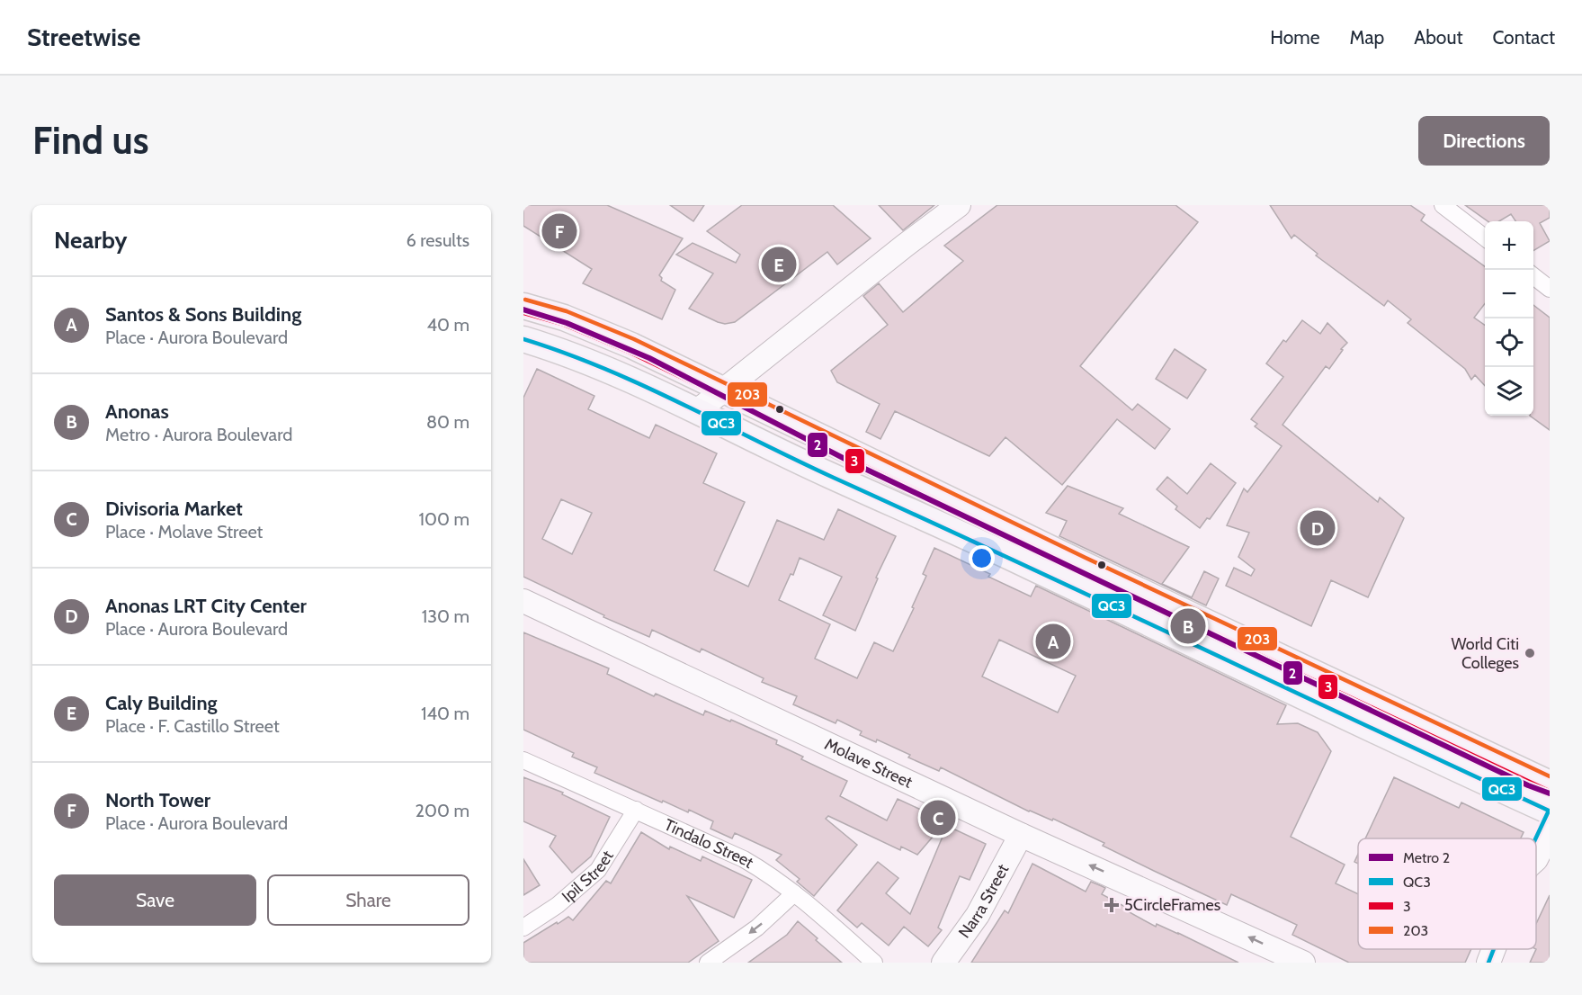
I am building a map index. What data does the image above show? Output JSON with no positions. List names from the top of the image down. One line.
{"streets":{"street":["Molave Street","Tindalo Street","Ipil Street","Narra Street"]},"crossings":[["Molave Street","Narra Street"],["Tindalo Street","Ipil Street"]],"one_way":["Molave Street"],"places":{"other":["World Citi Colleges"],"health":["5CircleFrames"]},"lines":["transit line 203","metro line 2","transit line 3","transit line QC3"],"legend":["Metro 2","QC3","3","203"],"page":{"header":"Streetwise","nav":["Home","Map","About","Contact"],"buttons":["Directions",["Save","Share"]],"title":"Find us","heading":["Nearby","6 results"],"pins":["F","E","D","B","A","C"],"map_buttons":["+","−"],"list":[{"mark":"A","name":"Santos & Sons Building","note":"Place · Aurora Boulevard","value":"40 m"},{"mark":"B","name":"Anonas","note":"Metro · Aurora Boulevard","value":"80 m"},{"mark":"C","name":"Divisoria Market","note":"Place · Molave Street","value":"100 m"},{"mark":"D","name":"Anonas LRT City Center","note":"Place · Aurora Boulevard","value":"130 m"},{"mark":"E","name":"Caly Building","note":"Place · F. Castillo Street","value":"140 m"},{"mark":"F","name":"North Tower","note":"Place · Aurora Boulevard","value":"200 m"}]}}
